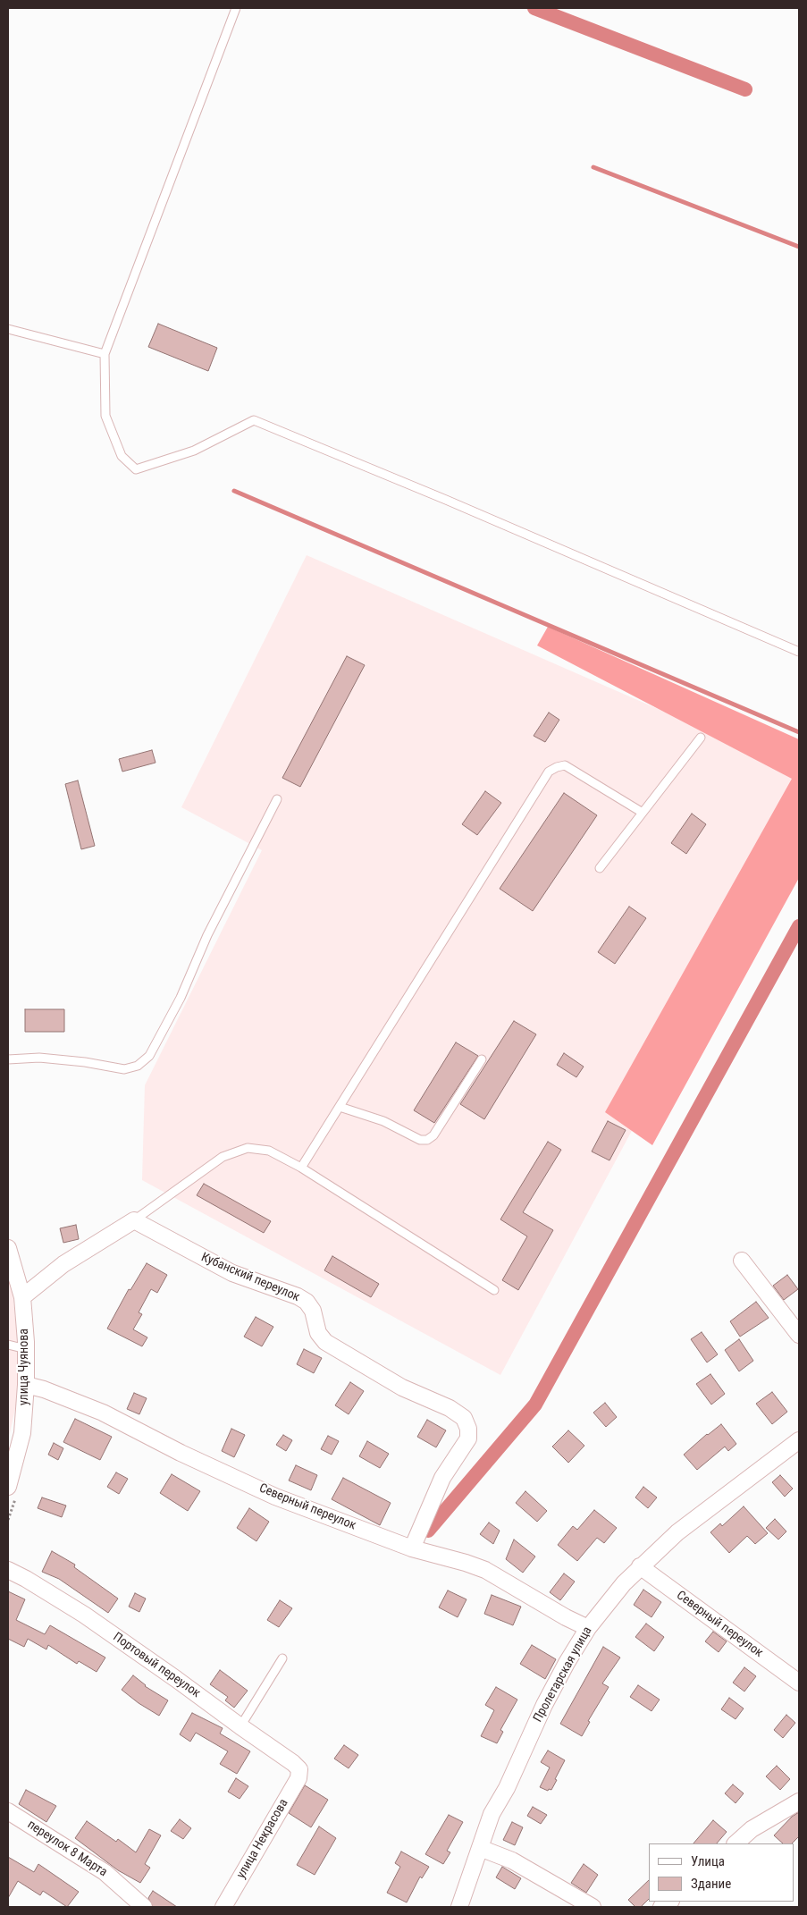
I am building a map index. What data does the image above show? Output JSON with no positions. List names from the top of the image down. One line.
{"streets":{"street":["Кубанский переулок","улица Чуянова","Северный переулок","Портовый переулок","Пролетарская улица","улица Некрасова","переулок 8 Марта"]},"crossings":[["Кубанский переулок","Северный переулок"],["улица Чуянова","Северный переулок"],["Северный переулок","Пролетарская улица"],["Портовый переулок","улица Некрасова"]],"legend":["Улица","Здание"]}
